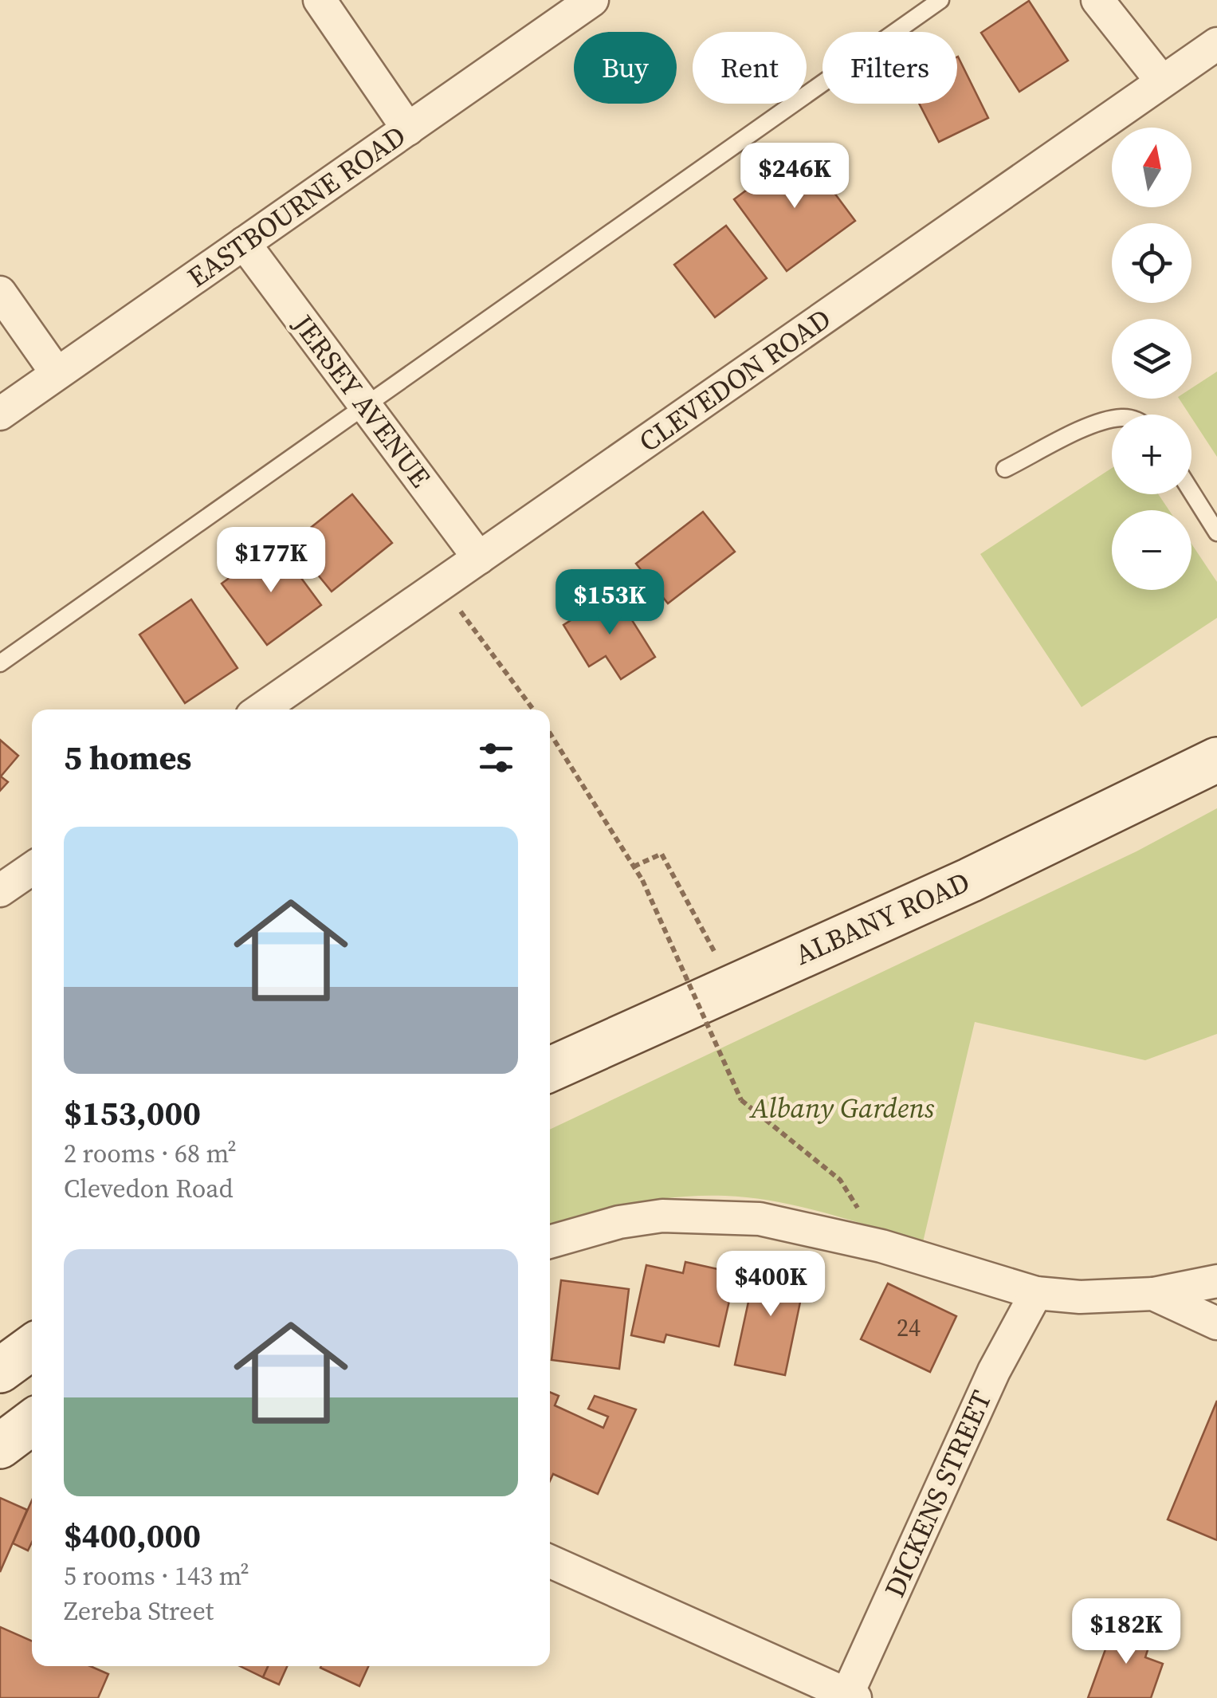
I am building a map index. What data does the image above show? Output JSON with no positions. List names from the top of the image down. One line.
{"streets":{"main road":["ALBANY ROAD"],"street":["EASTBOURNE ROAD","CLEVEDON ROAD","JERSEY AVENUE","DICKENS STREET"]},"crossings":[["EASTBOURNE ROAD","JERSEY AVENUE"],["CLEVEDON ROAD","JERSEY AVENUE"]],"parks":["Albany Gardens"],"house_numbers":["24"],"north":"top","page":{"chip":["Buy","Rent","Filters"],"map_buttons":["+","−"],"price":["$246K","$177K","$153K","$400K","$182K"],"heading":"5 homes","list":[{"name":"$153,000","note":"2 rooms · 68 m² · Clevedon Road"},{"name":"$400,000","note":"5 rooms · 143 m² · Zereba Street"}]}}
